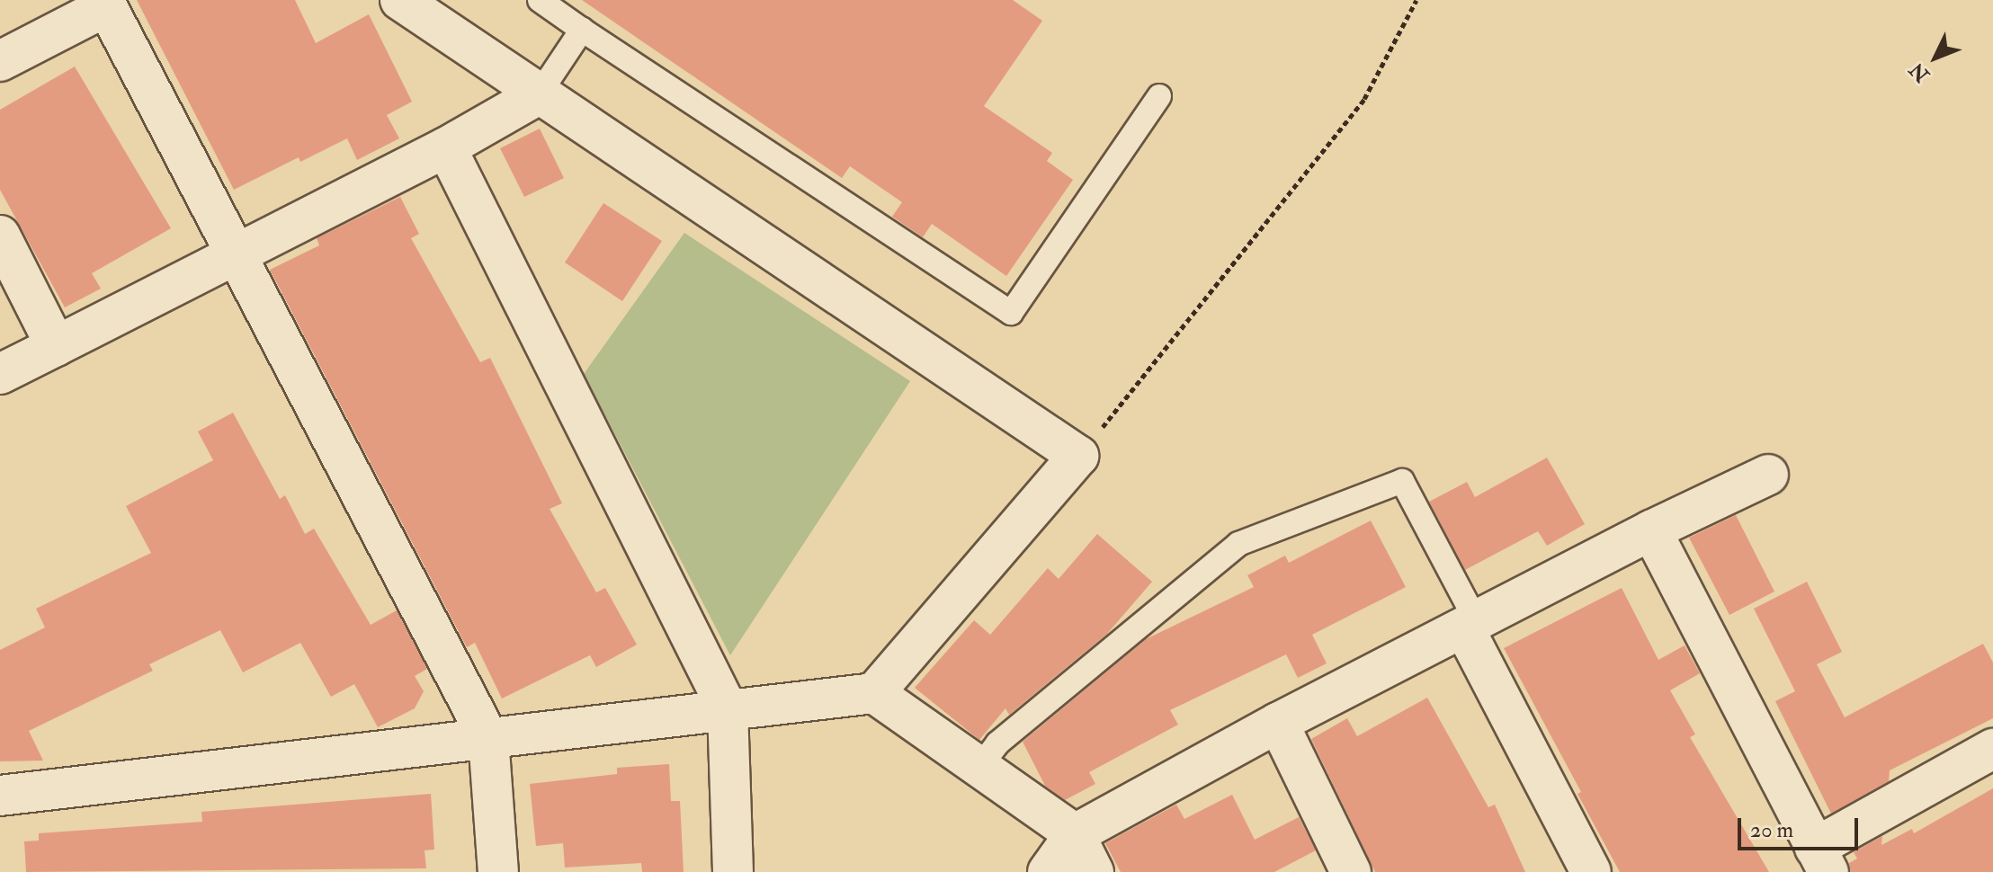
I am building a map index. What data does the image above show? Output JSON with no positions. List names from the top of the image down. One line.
{"scale_bar":"20 m","north":"bottom left"}
